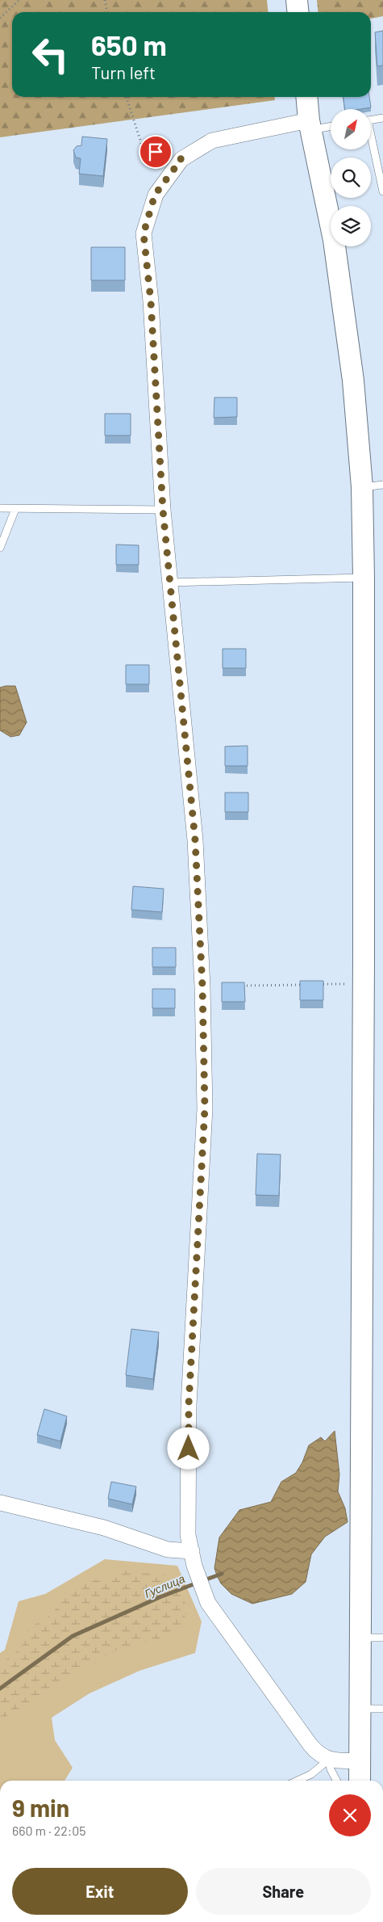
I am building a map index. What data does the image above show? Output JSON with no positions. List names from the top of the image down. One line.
{"water":["Гуслица"],"north":"top right","page":{"turn":["650 m","Turn left"],"heading":["9 min","660 m · 22:05"],"buttons":["Exit","Share"]}}
